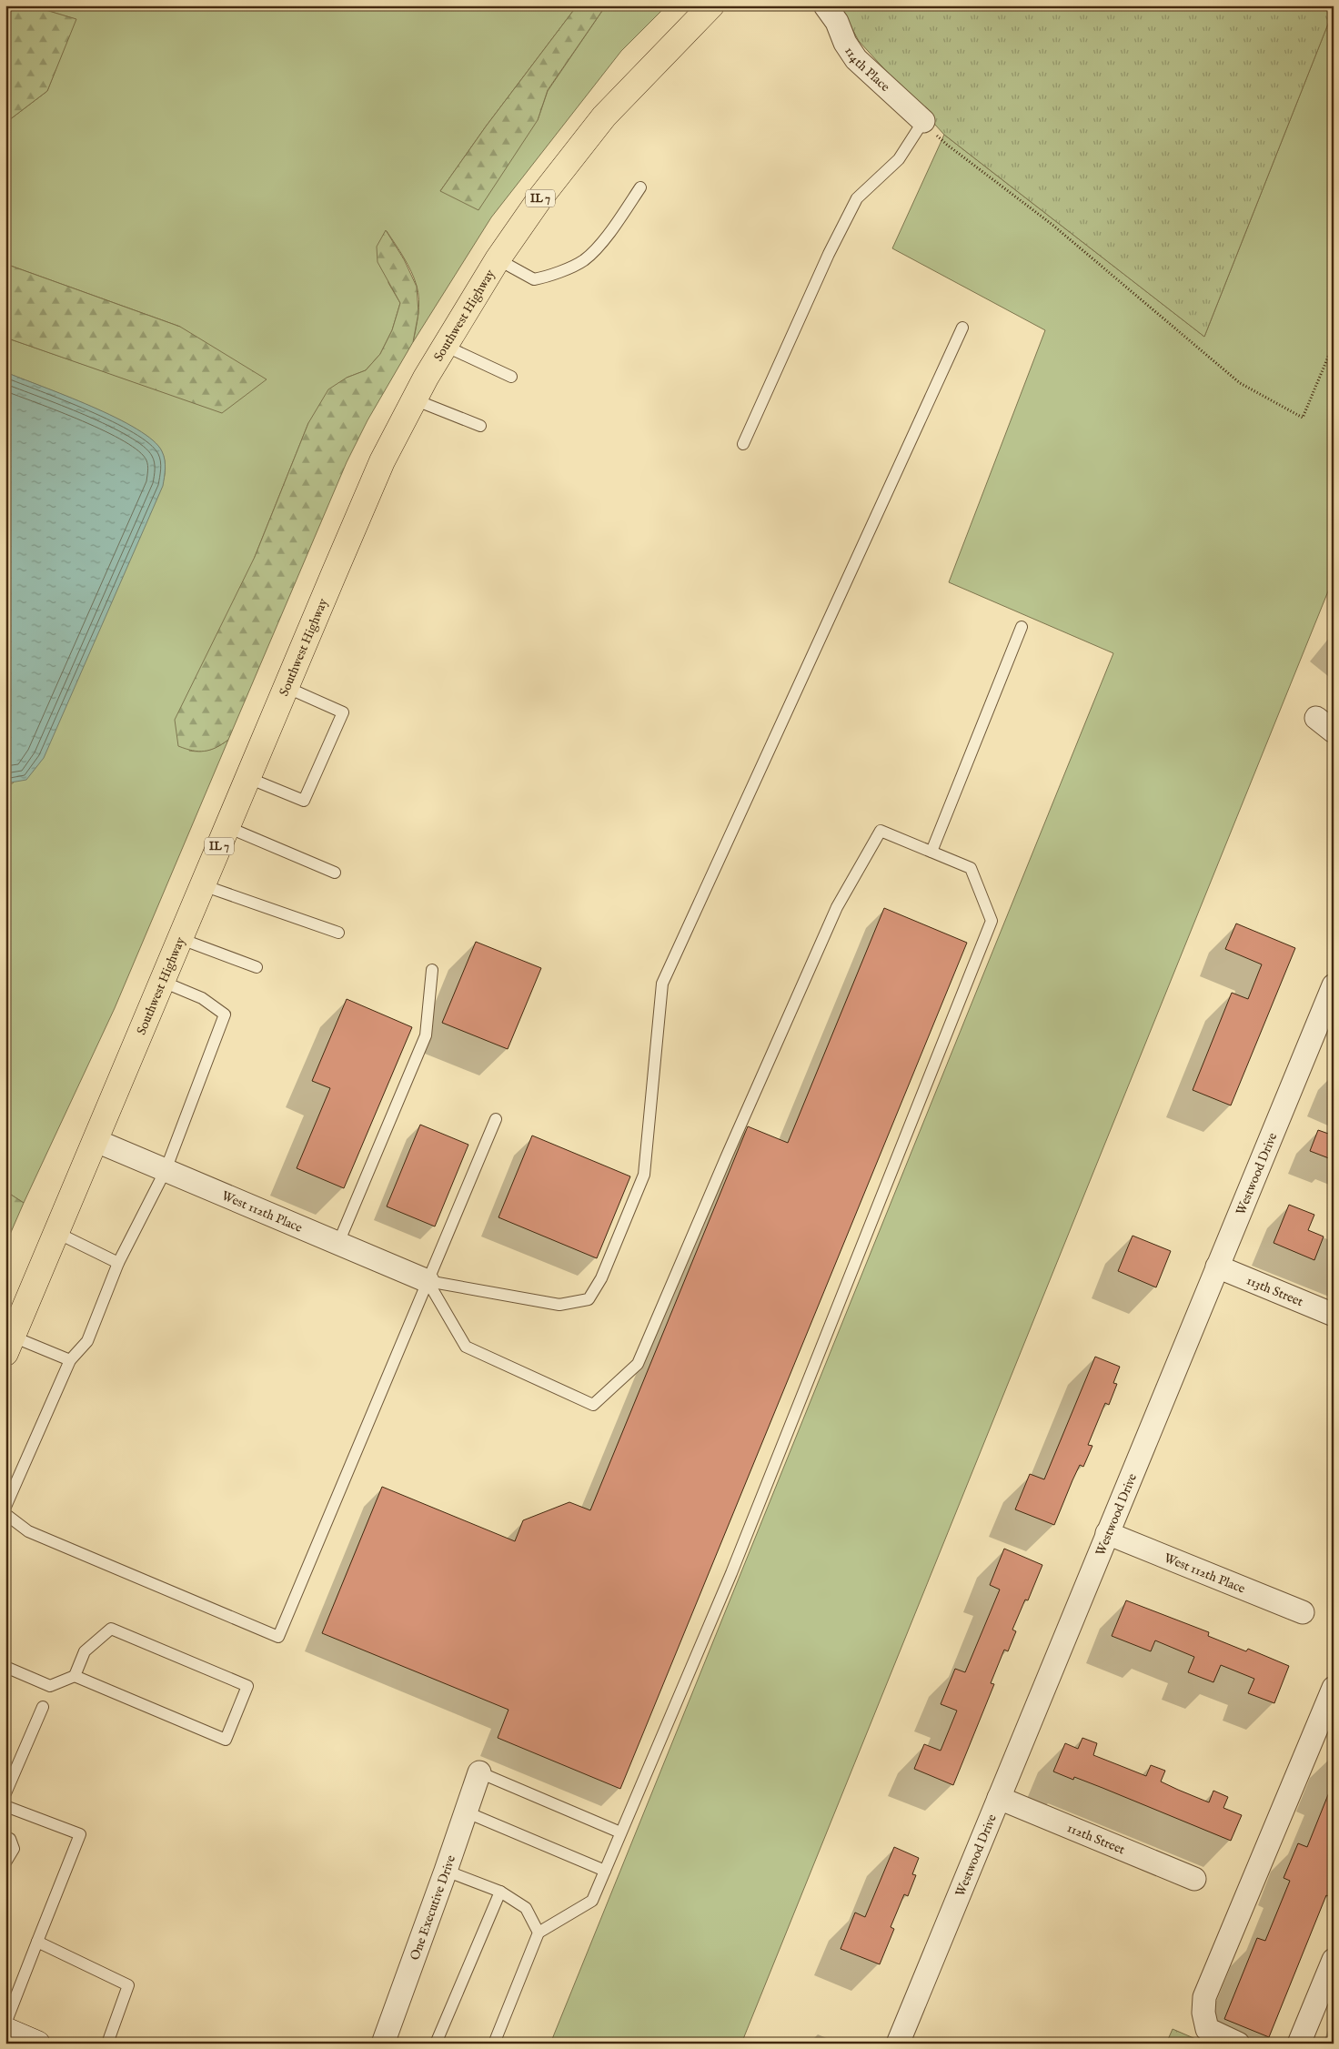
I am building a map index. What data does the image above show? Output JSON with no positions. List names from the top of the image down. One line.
{"streets":{"main road":["IL 7","Southwest Highway"],"street":["114th Place","Westwood Drive","West 112th Place","113th Street","112th Street","One Executive Drive"]},"crossings":[["Southwest Highway","West 112th Place"],["Westwood Drive","West 112th Place"],["Westwood Drive","113th Street"],["Westwood Drive","112th Street"]]}
